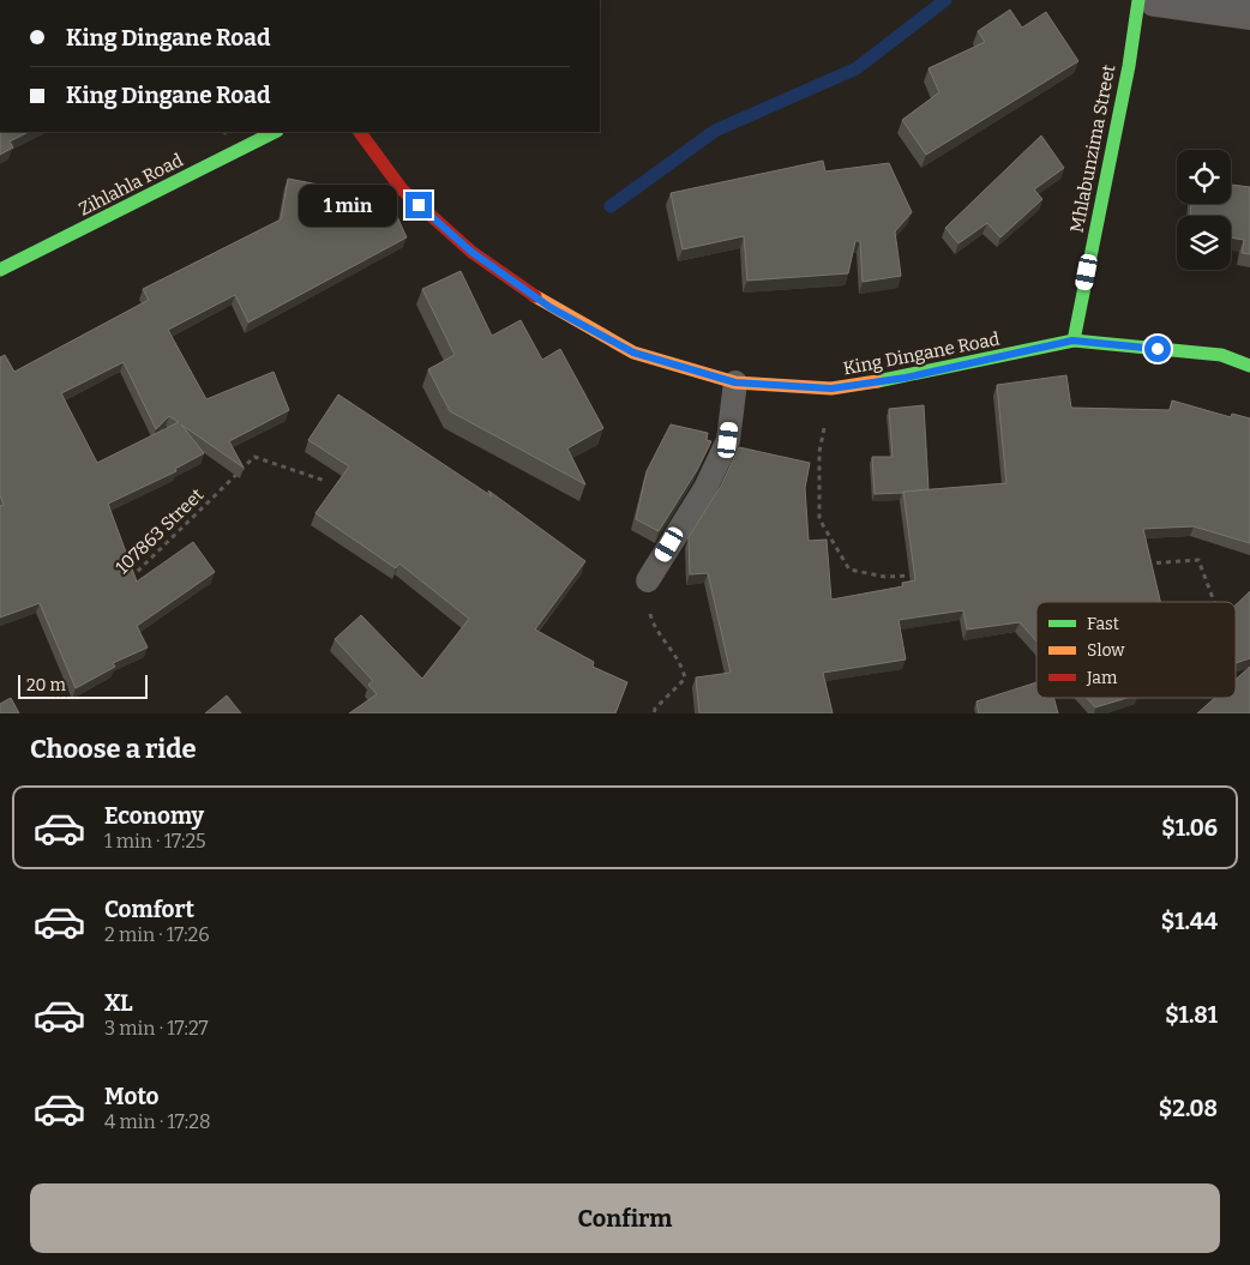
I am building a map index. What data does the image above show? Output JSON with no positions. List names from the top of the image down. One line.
{"streets":{"street":["Mhlabunzima Street","Zihlahla Road","King Dingane Road"],"path":["107863 Street"]},"crossings":[["Mhlabunzima Street","King Dingane Road"]],"legend":["Fast","Slow","Jam"],"scale_bar":"20 m","page":{"banner":["King Dingane Road","King Dingane Road"],"bubble":"1 min","scale":"20 m","heading":"Choose a ride","list":[{"name":"Economy","note":"1 min · 17:25","value":"$1.06"},{"name":"Comfort","note":"2 min · 17:26","value":"$1.44"},{"name":"XL","note":"3 min · 17:27","value":"$1.81"},{"name":"Moto","note":"4 min · 17:28","value":"$2.08"}],"buttons":"Confirm"}}
